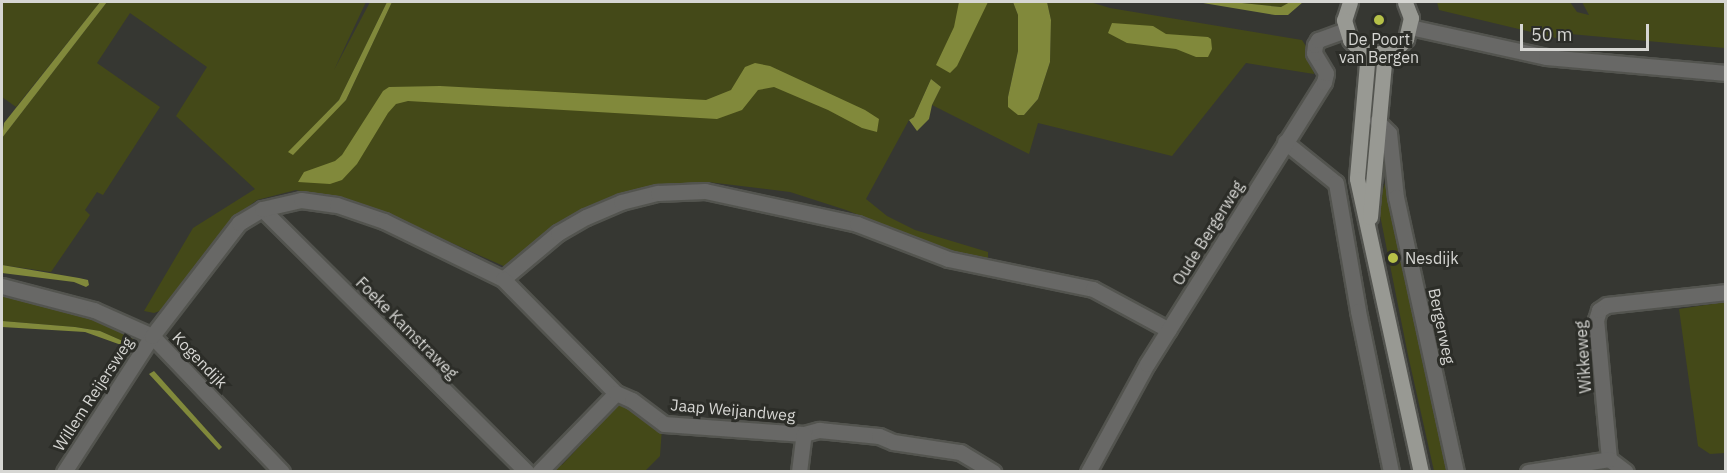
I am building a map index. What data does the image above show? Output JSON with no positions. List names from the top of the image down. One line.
{"streets":{"street":["Oude Bergerweg","Bergerweg","Foeke Kamstraweg","Wikkeweg","Kogendijk","Willem Reijersweg","Jaap Weijandweg"]},"crossings":[["Foeke Kamstraweg","Willem Reijersweg"],["Foeke Kamstraweg","Jaap Weijandweg"],["Kogendijk","Willem Reijersweg"],["Willem Reijersweg","Jaap Weijandweg"]],"places":["De Poort van Bergen","Nesdijk"],"scale_bar":"50 m"}
